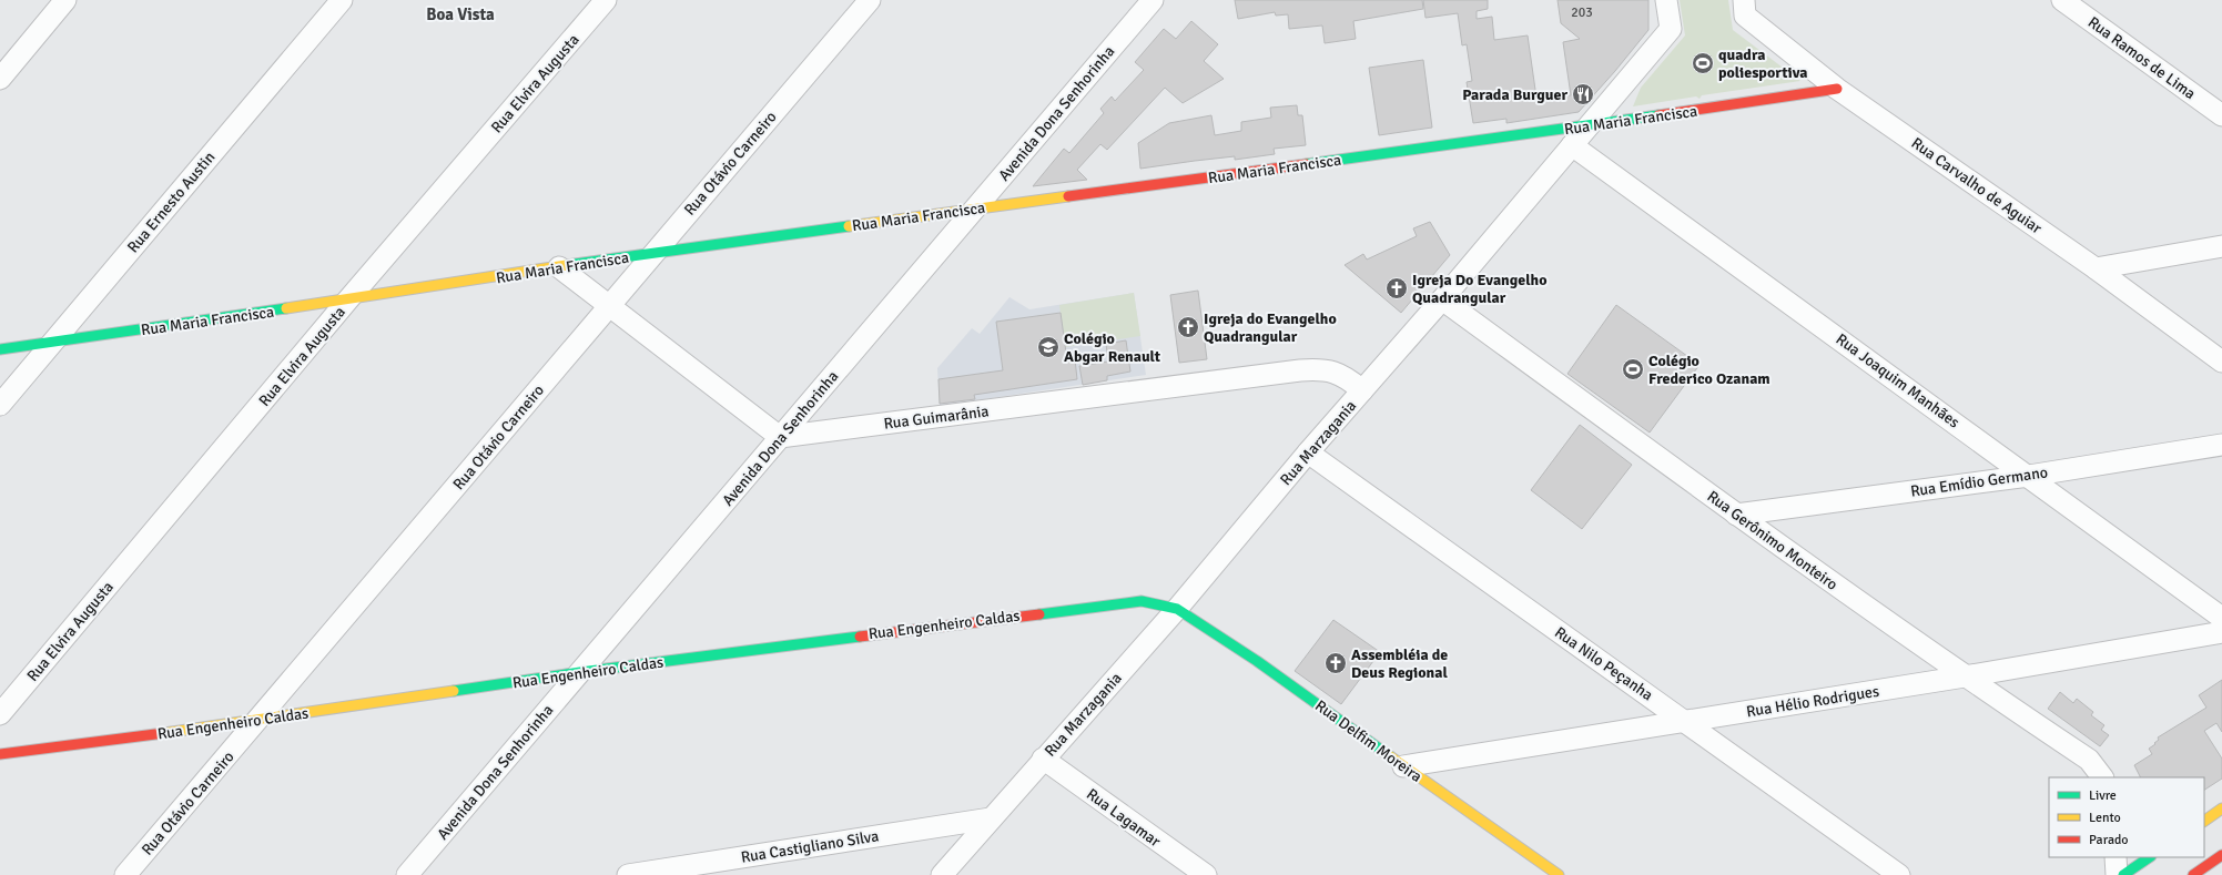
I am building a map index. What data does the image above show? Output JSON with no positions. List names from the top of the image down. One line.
{"streets":{"street":["Rua Ramos de Lima","Rua Elvira Augusta","Avenida Dona Senhorinha","Rua Maria Francisca","Rua Otávio Carneiro","Rua Carvalho de Aguiar","Rua Ernesto Austin","Rua Joaquim Manhães","Rua Guimarânia","Rua Marzagania","Rua Emídio Germano","Rua Gerônimo Monteiro","Rua Engenheiro Caldas","Rua Nilo Peçanha","Rua Hélio Rodrigues","Rua Delfim Moreira","Rua Lagamar","Rua Castigliano Silva"]},"crossings":[["Rua Elvira Augusta","Rua Maria Francisca"],["Avenida Dona Senhorinha","Rua Maria Francisca"],["Avenida Dona Senhorinha","Rua Guimarânia"],["Avenida Dona Senhorinha","Rua Engenheiro Caldas"],["Rua Maria Francisca","Rua Otávio Carneiro"],["Rua Maria Francisca","Rua Carvalho de Aguiar"],["Rua Maria Francisca","Rua Ernesto Austin"],["Rua Maria Francisca","Rua Marzagania"],["Rua Otávio Carneiro","Rua Engenheiro Caldas"],["Rua Joaquim Manhães","Rua Marzagania"],["Rua Joaquim Manhães","Rua Emídio Germano"],["Rua Guimarânia","Rua Marzagania"],["Rua Marzagania","Rua Gerônimo Monteiro"],["Rua Marzagania","Rua Engenheiro Caldas"],["Rua Marzagania","Rua Nilo Peçanha"],["Rua Marzagania","Rua Delfim Moreira"],["Rua Marzagania","Rua Lagamar"],["Rua Marzagania","Rua Castigliano Silva"],["Rua Emídio Germano","Rua Gerônimo Monteiro"],["Rua Gerônimo Monteiro","Rua Hélio Rodrigues"],["Rua Engenheiro Caldas","Rua Delfim Moreira"],["Rua Nilo Peçanha","Rua Hélio Rodrigues"],["Rua Hélio Rodrigues","Rua Delfim Moreira"]],"districts":["Boa Vista"],"places":{"sports":["quadra poliesportiva","Colégio Frederico Ozanam"],"restaurant":["Parada Burguer"],"church":["Igreja Do Evangelho Quadrangular","Igreja do Evangelho Quadrangular","Assembléia de Deus Regional"],"school or university":["Colégio Abgar Renault"]},"house_numbers":["203"],"legend":["Livre","Lento","Parado"]}
